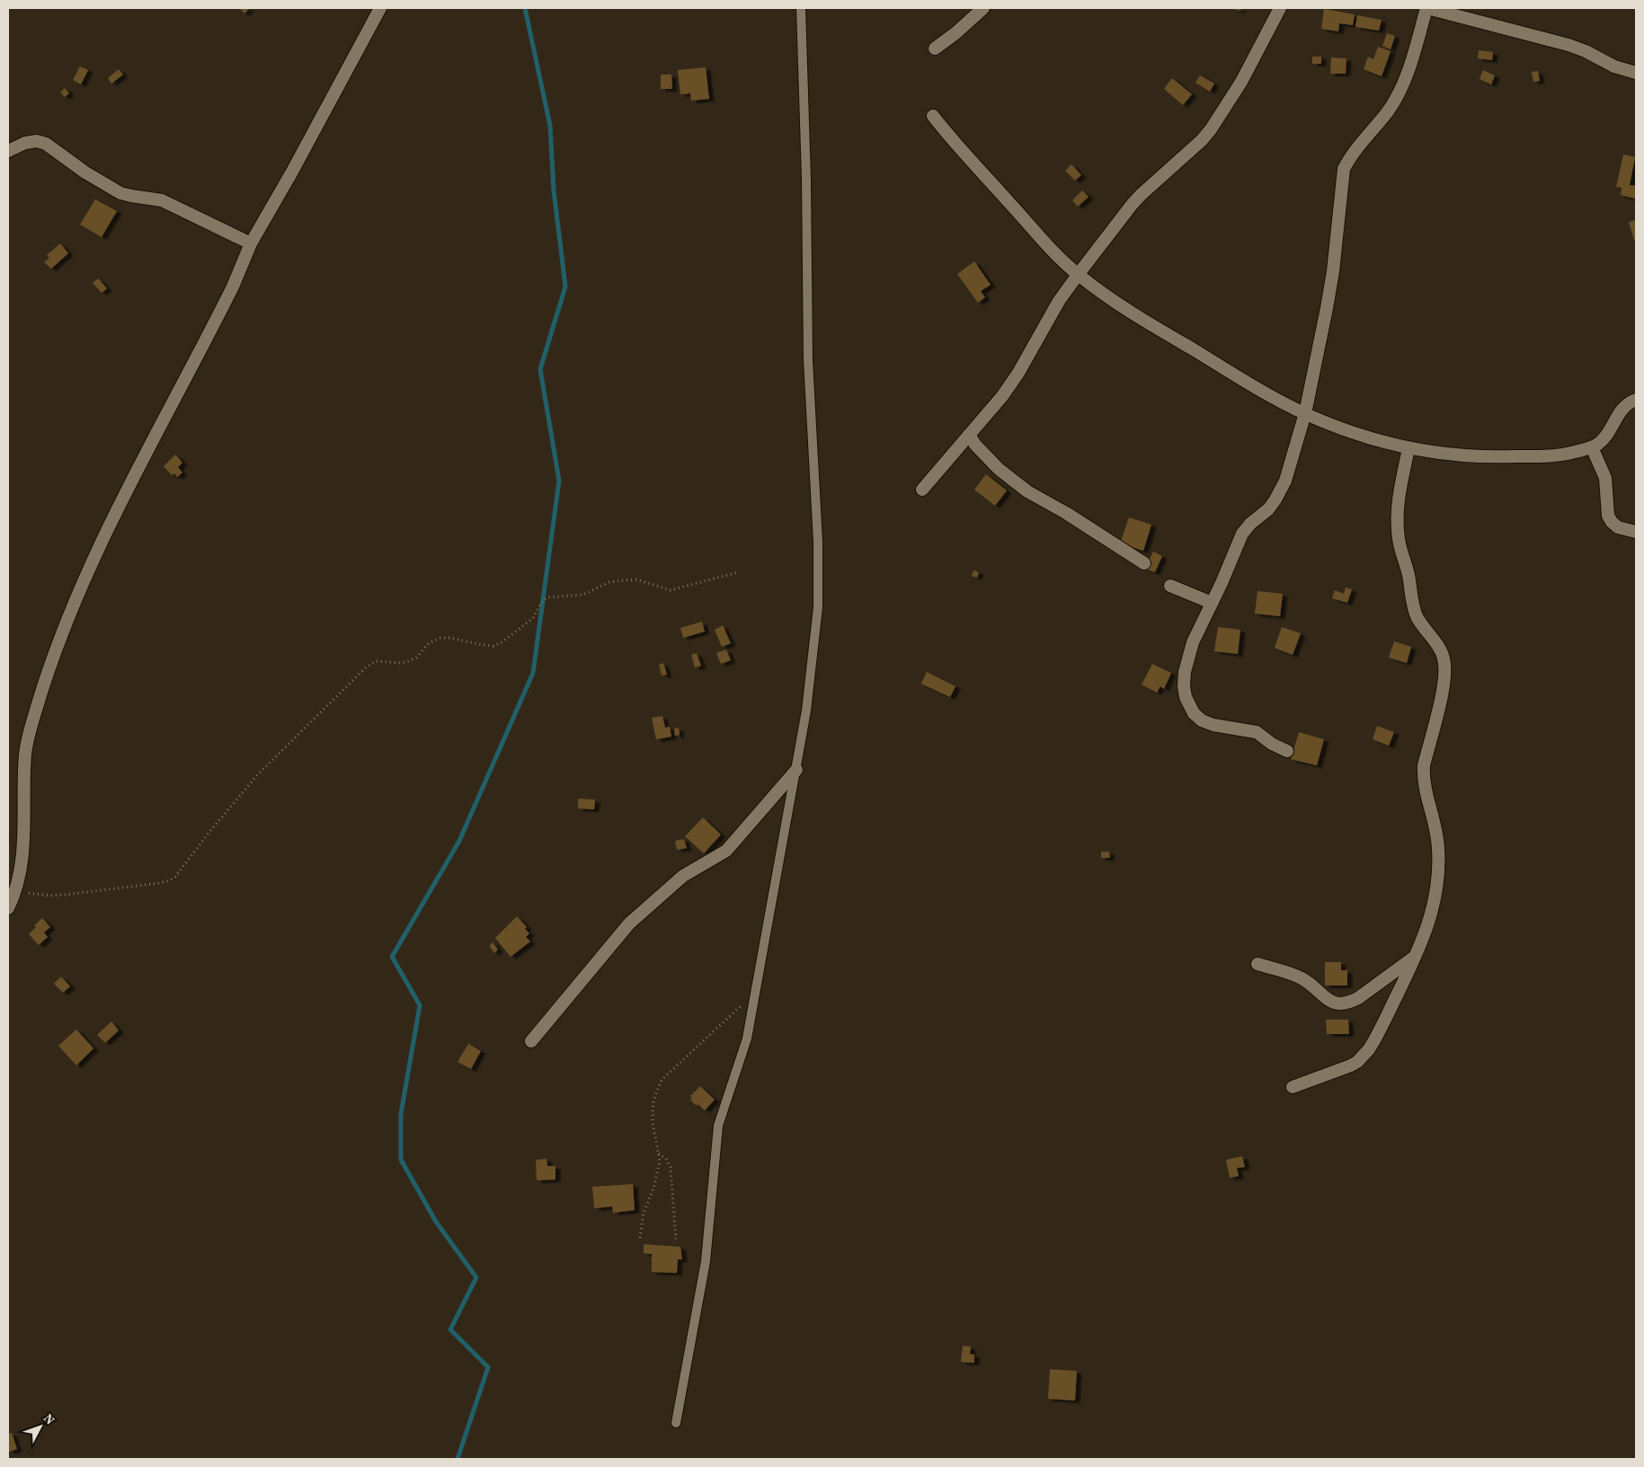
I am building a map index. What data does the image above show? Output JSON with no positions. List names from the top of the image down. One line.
{"north":"top right"}
